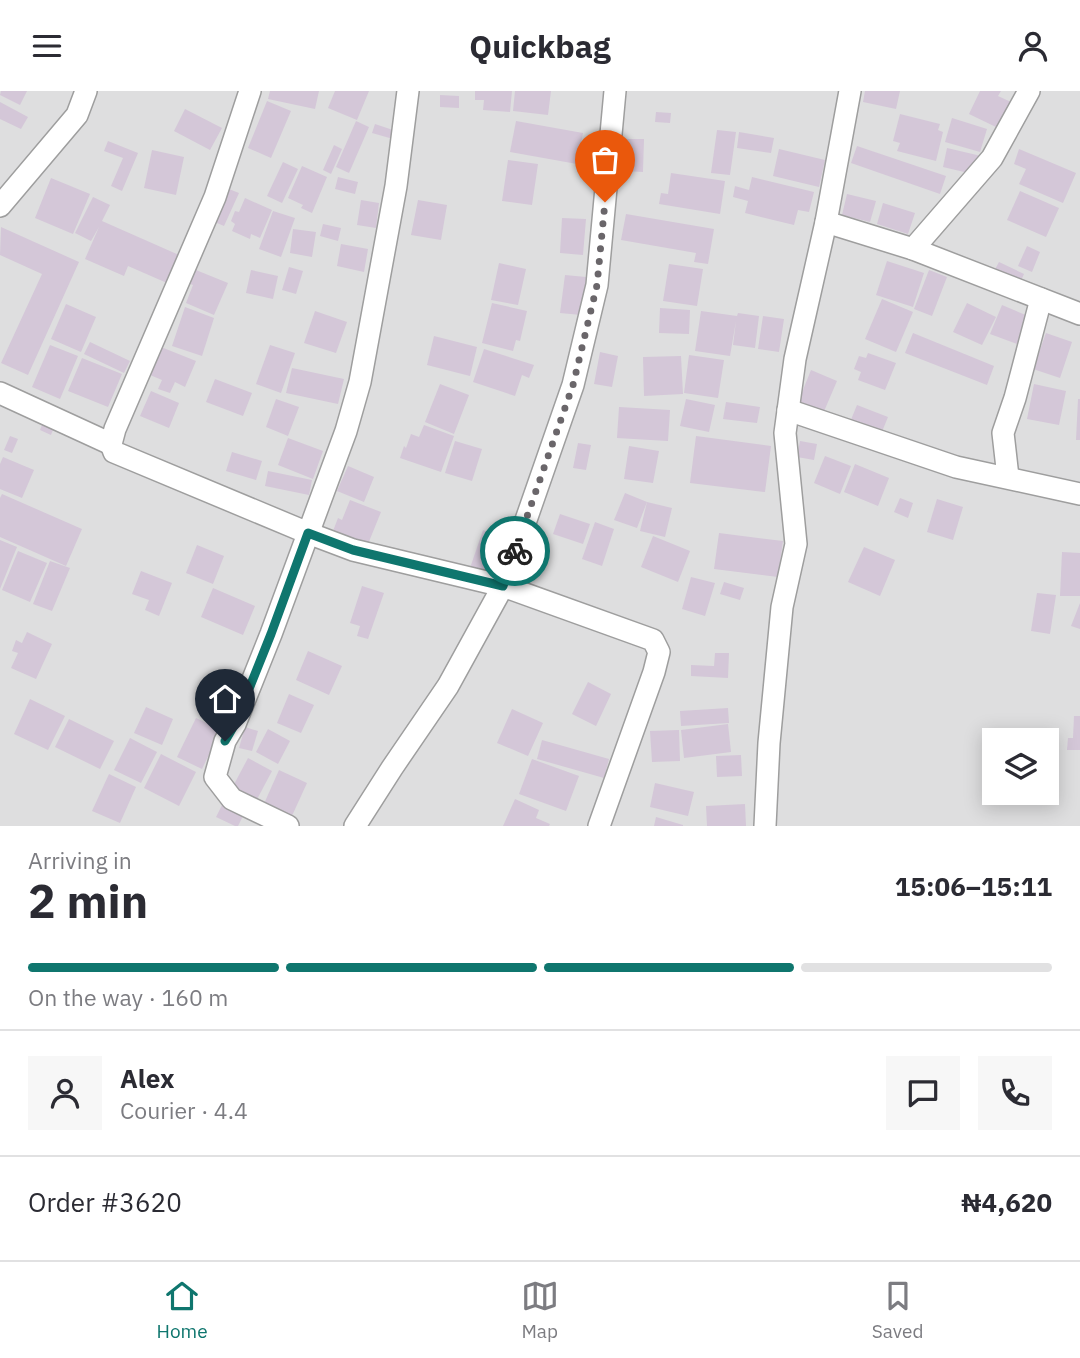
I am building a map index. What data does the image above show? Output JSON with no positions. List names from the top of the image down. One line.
{"page":{"header":"Quickbag","heading":["2 min","Arriving in","15:06–15:11"],"panel":["Alex","Courier · 4.4","Order #3620","₦4,620"],"bar":"On the way · 160 m","tabs":["Home","Map","Saved"]}}
